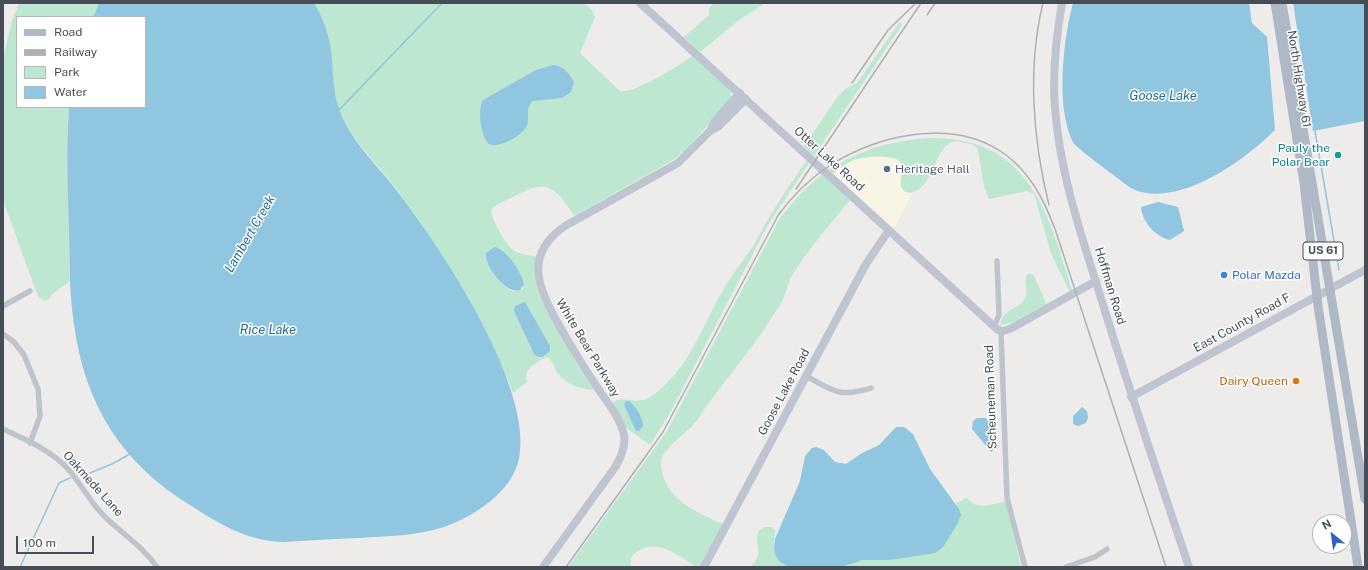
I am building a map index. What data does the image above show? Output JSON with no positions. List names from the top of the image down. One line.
{"streets":{"main road":["North Highway 61","US 61"],"street":["Otter Lake Road","Hoffman Road","East County Road F","White Bear Parkway","Goose Lake Road","Scheuneman Road","Oakmede Lane"]},"crossings":[["North Highway 61","US 61"],["North Highway 61","East County Road F"],["Otter Lake Road","White Bear Parkway"],["Otter Lake Road","Goose Lake Road"],["Otter Lake Road","Scheuneman Road"],["US 61","East County Road F"],["Hoffman Road","East County Road F"],["Hoffman Road","Scheuneman Road"]],"water":["Goose Lake","Lambert Creek","Rice Lake"],"places":["Pauly the Polar Bear","Heritage Hall","Polar Mazda","Dairy Queen"],"legend":["Road","Railway","Park","Water"],"scale_bar":"100 m","north":"top left"}
